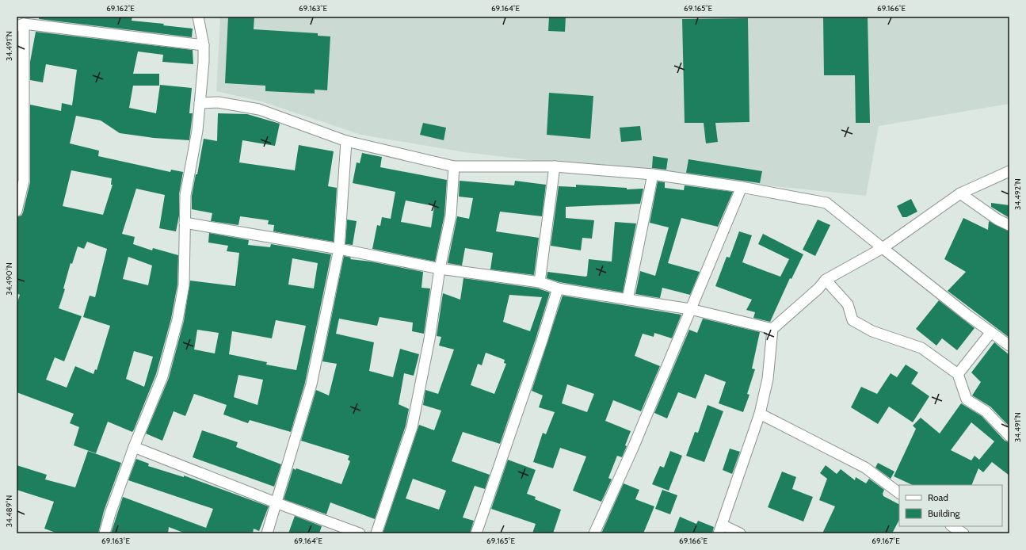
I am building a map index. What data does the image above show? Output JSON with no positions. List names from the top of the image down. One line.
{"legend":["Road","Building"],"coordinates":["69.162°E","69.163°E","69.164°E","69.165°E","69.166°E","34.491°N","34.492°N","34.490°N","34.489°N","69.167°E"]}
